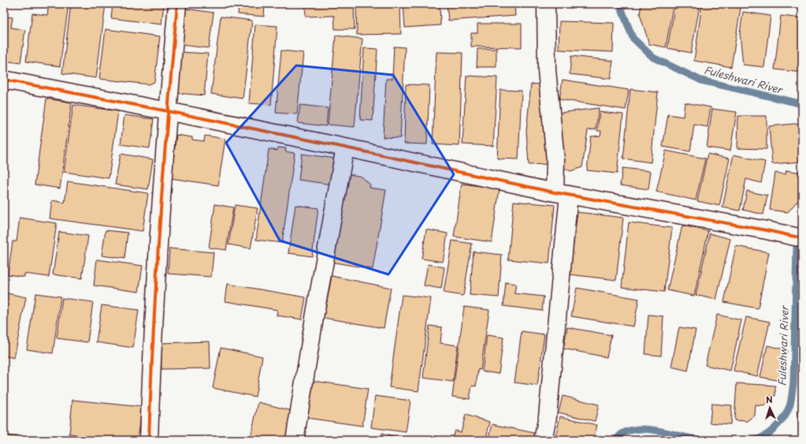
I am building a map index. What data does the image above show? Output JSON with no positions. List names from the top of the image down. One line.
{"water":["Fuleshwari River"],"north":"top"}
